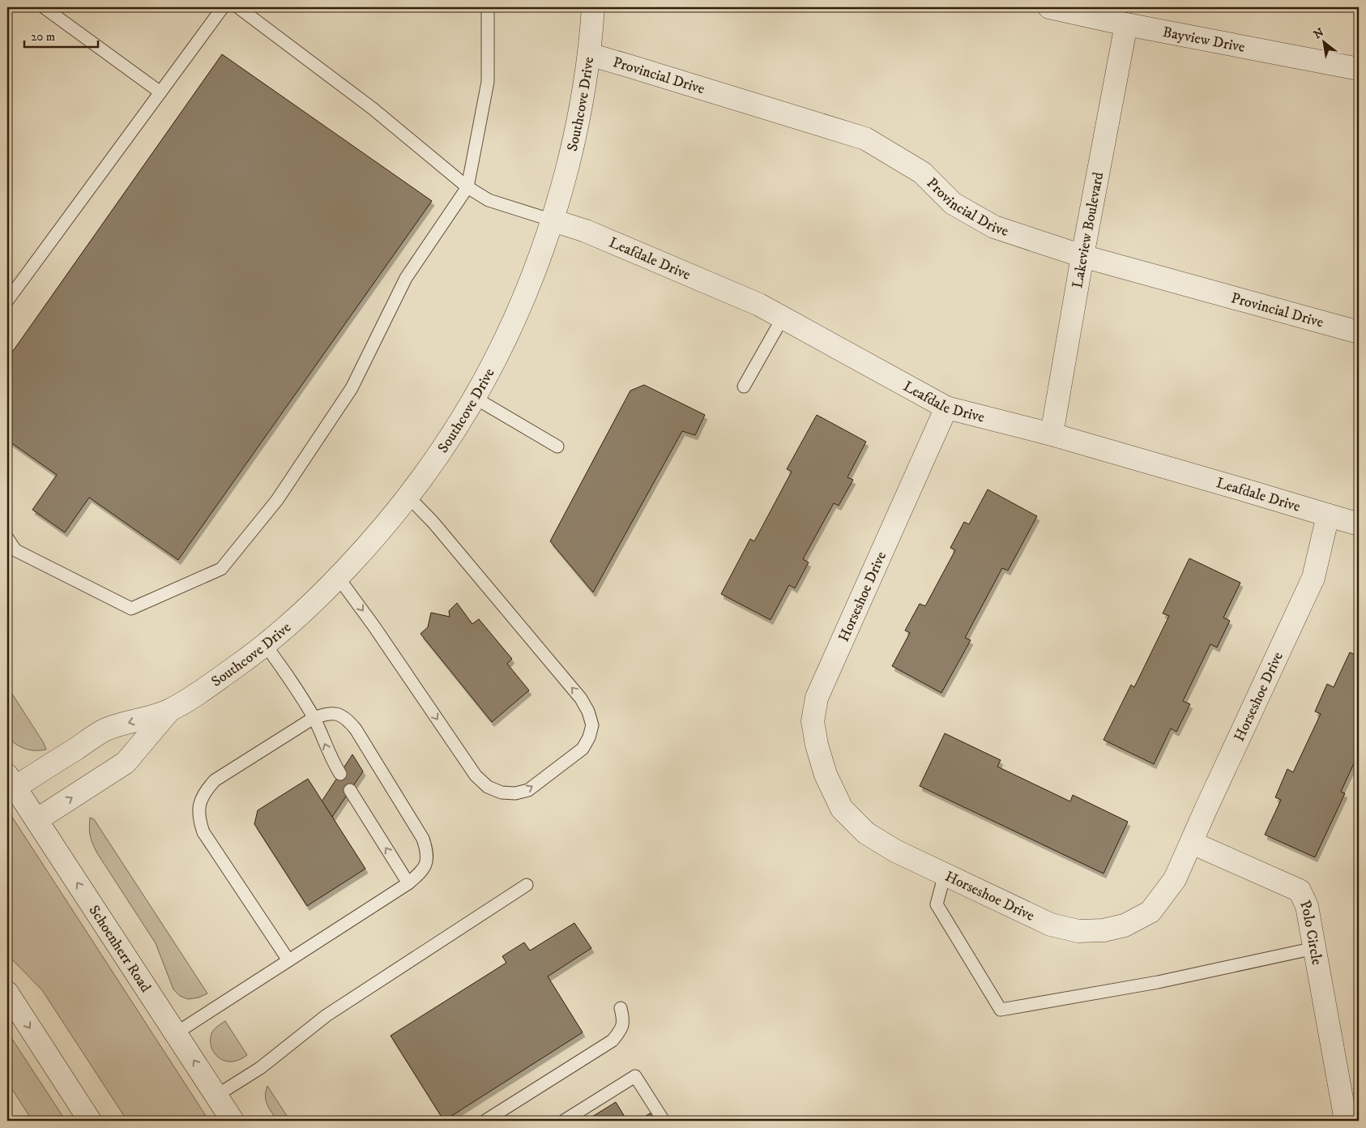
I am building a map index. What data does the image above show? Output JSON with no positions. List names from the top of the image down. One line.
{"streets":{"street":["Bayview Drive","Provincial Drive","Southcove Drive","Lakeview Boulevard","Leafdale Drive","Horseshoe Drive","Polo Circle","Schoenherr Road"]},"crossings":[["Bayview Drive","Lakeview Boulevard"],["Provincial Drive","Southcove Drive"],["Provincial Drive","Lakeview Boulevard"],["Southcove Drive","Leafdale Drive"],["Southcove Drive","Schoenherr Road"],["Lakeview Boulevard","Leafdale Drive"],["Leafdale Drive","Horseshoe Drive"],["Horseshoe Drive","Polo Circle"]],"scale_bar":"20 m","north":"top left"}
